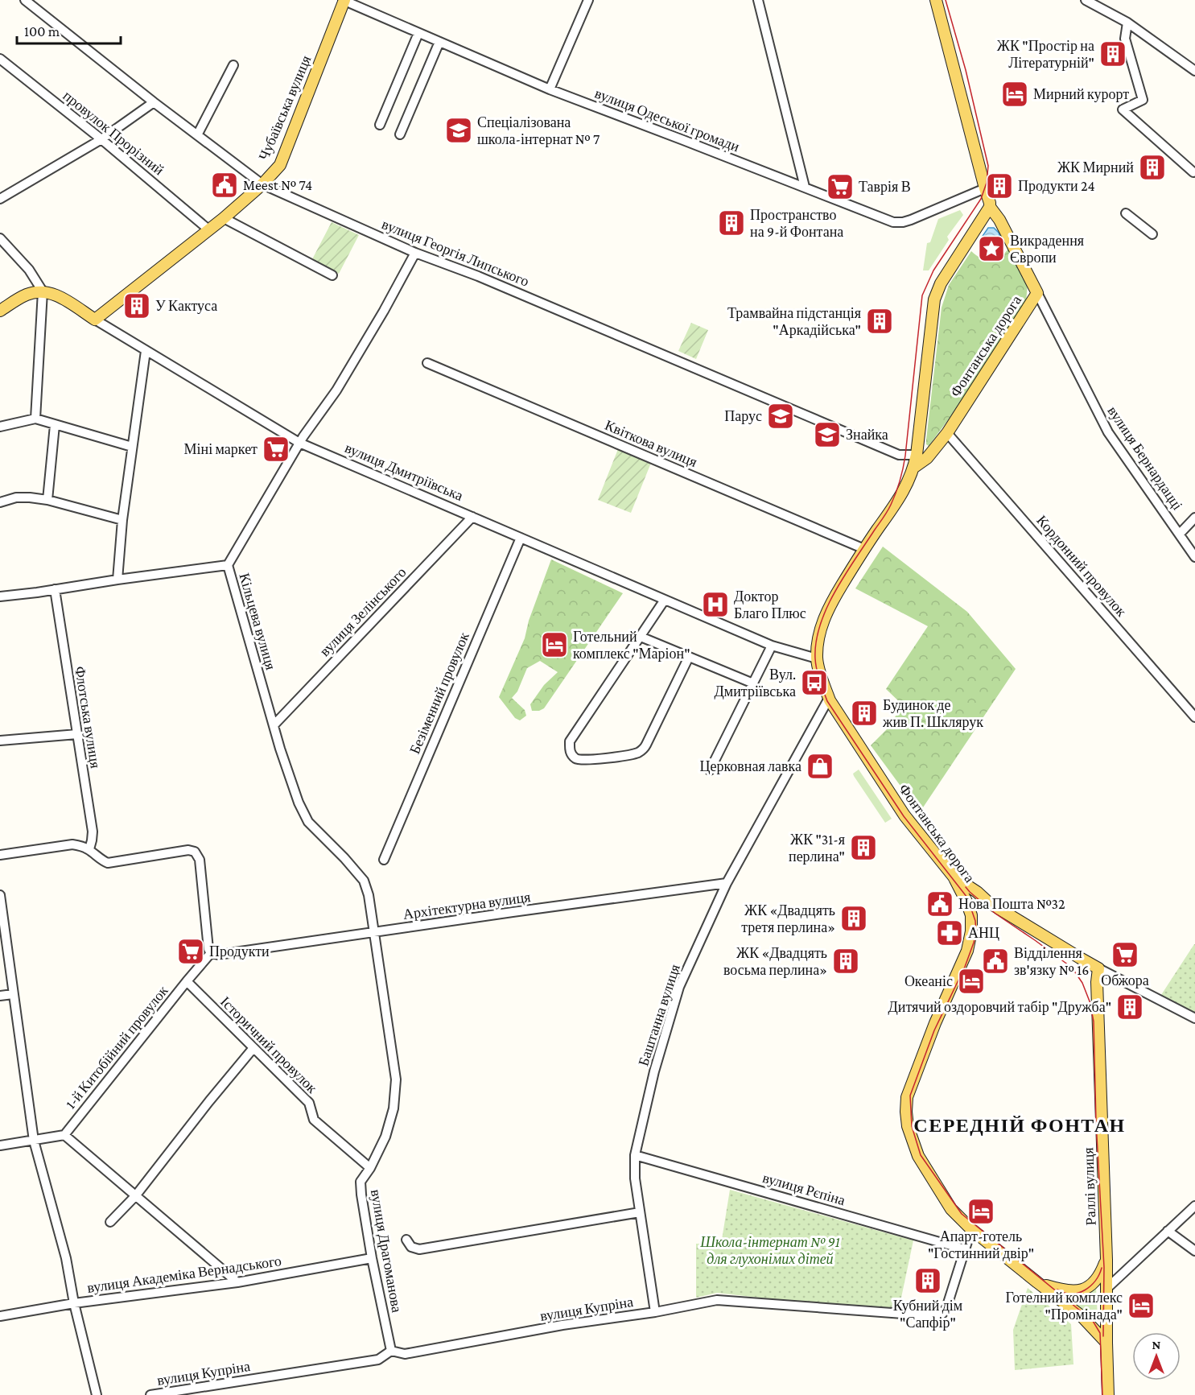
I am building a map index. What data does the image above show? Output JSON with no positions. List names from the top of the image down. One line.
{"streets":{"main road":["Чубаївська вулиця","Фонтанська дорога","вулиця Дмитріївська","Раллі вулиця"],"street":["вулиця Одеської громади","провулок Прорізний","вулиця Георгія Липського","Квіткова вулиця","вулиця Бернардацці","Кордонний провулок","вулиця Зелінського","Кільцева вулиця","Безіменний провулок","Флотська вулиця","Архітектурна вулиця","Баштанна вулиця","Історичний провулок","1-й Китобійний провулок","вулиця Рєпіна","вулиця Драгоманова","вулиця Академіка Вернадського","вулиця Купріна"]},"crossings":[["Чубаївська вулиця","вулиця Одеської громади"],["Чубаївська вулиця","провулок Прорізний"],["Чубаївська вулиця","вулиця Георгія Липського"],["Чубаївська вулиця","вулиця Дмитріївська"],["вулиця Одеської громади","Фонтанська дорога"],["вулиця Георгія Липського","Фонтанська дорога"],["вулиця Георгія Липського","Кільцева вулиця"],["Фонтанська дорога","Квіткова вулиця"],["Фонтанська дорога","вулиця Бернардацці"],["Фонтанська дорога","вулиця Дмитріївська"],["Фонтанська дорога","Кордонний провулок"],["Фонтанська дорога","Баштанна вулиця"],["Фонтанська дорога","Раллі вулиця"],["Фонтанська дорога","вулиця Купріна"],["вулиця Дмитріївська","вулиця Зелінського"],["вулиця Дмитріївська","Кільцева вулиця"],["вулиця Дмитріївська","Безіменний провулок"],["вулиця Зелінського","Кільцева вулиця"],["Кільцева вулиця","Архітектурна вулиця"],["Кільцева вулиця","вулиця Драгоманова"],["Архітектурна вулиця","Баштанна вулиця"],["Архітектурна вулиця","1-й Китобійний провулок"],["Архітектурна вулиця","вулиця Драгоманова"],["Баштанна вулиця","вулиця Рєпіна"],["Баштанна вулиця","вулиця Купріна"],["Історичний провулок","1-й Китобійний провулок"],["Історичний провулок","вулиця Драгоманова"],["вулиця Рєпіна","вулиця Купріна"],["вулиця Драгоманова","вулиця Академіка Вернадського"],["вулиця Драгоманова","вулиця Купріна"]],"districts":["СЕРЕДНІЙ ФОНТАН"],"parks":["Школа-інтернат № 91 для глухонімих дітей"],"places":{"building":["ЖК \"Простір на Літературній\"","ЖК Мирний","Продукти 24","Пространство на 9-й Фонтана","У Кактуса","Трамвайна підстанція \"Аркадійська\"","Будинок де жив П. Шклярук","ЖК \"31-я перлина\"","ЖК «Двадцять третя перлина»","ЖК «Двадцять восьма перлина»","Дитячий оздоровчий табір \"Дружба\"","Кубний дім \"Сапфір\""],"hotel":["Мирний курорт","Готельний комплекс \"Маріон\"","Океаніс","Апарт-готель \"Гостинний двір\"","Готелний комплекс \"Промінада\""],"school or university":["Спеціалізована школа-інтернат № 7","Парус","Знайка"],"public building":["Meest № 74","Нова Пошта №32","Відділення зв'язку № 16"],"supermarket":["Таврія В","Міні маркет","Продукти","Обжора"],"place":["Викрадення Європи"],"hospital":["Доктор Благо Плюс"],"bus stop":["Вул. Дмитріївська"],"shop":["Церковная лавка"],"pharmacy":["АНЦ"]},"scale_bar":"100 m","north":"top"}
